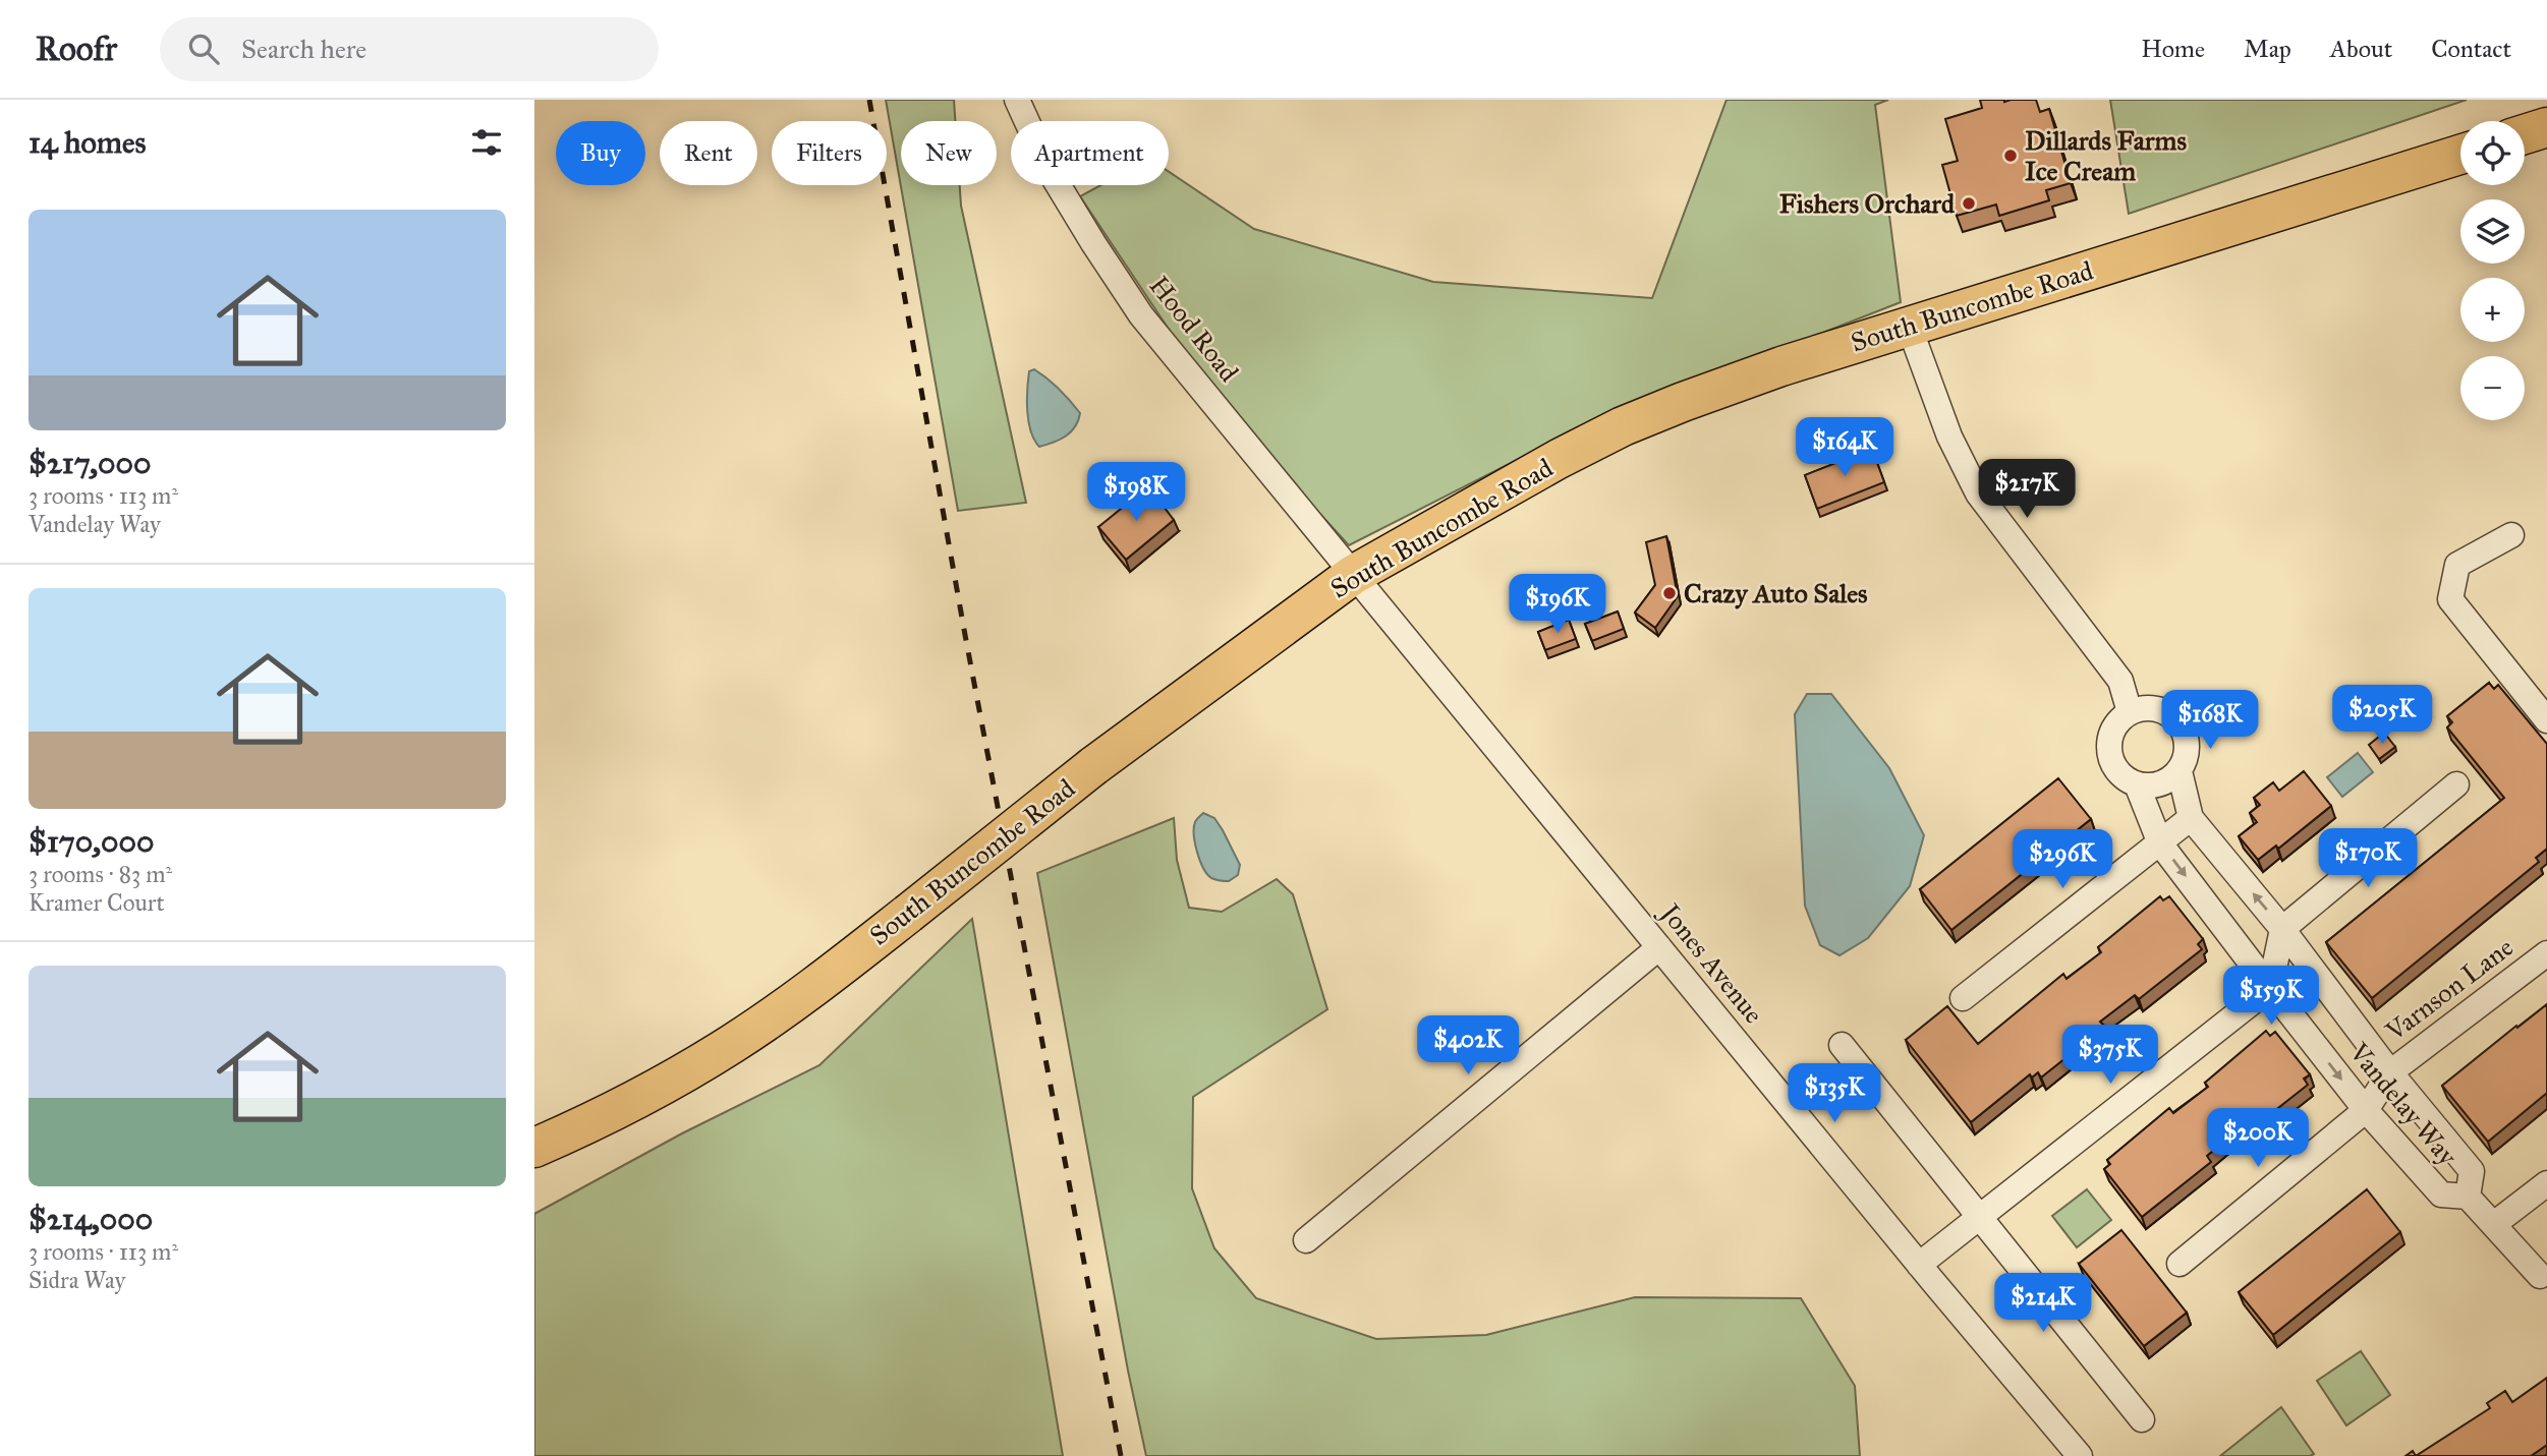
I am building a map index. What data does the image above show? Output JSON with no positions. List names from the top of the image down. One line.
{"streets":{"main road":["South Buncombe Road"],"street":["Hood Road","Jones Avenue","Varnson Lane","Vandelay Way"]},"crossings":[["South Buncombe Road","Hood Road"],["South Buncombe Road","Jones Avenue"],["Hood Road","Jones Avenue"],["Varnson Lane","Vandelay Way"]],"places":["Dillards Farms Ice Cream","Fishers Orchard","Crazy Auto Sales"],"page":{"header":"Roofr","search":"Search here","nav":["Home","Map","About","Contact"],"heading":"14 homes","map_buttons":["+","−"],"chip":["Buy","Rent","Filters","New","Apartment"],"list":[{"name":"$217,000","note":"3 rooms · 113 m² · Vandelay Way"},{"name":"$170,000","note":"3 rooms · 83 m² · Kramer Court"},{"name":"$214,000","note":"3 rooms · 113 m² · Sidra Way"}],"price":["$164K","$217K","$198K","$196K","$205K","$168K","$170K","$296K","$159K","$402K","$375K","$135K","$200K","$214K"]}}
